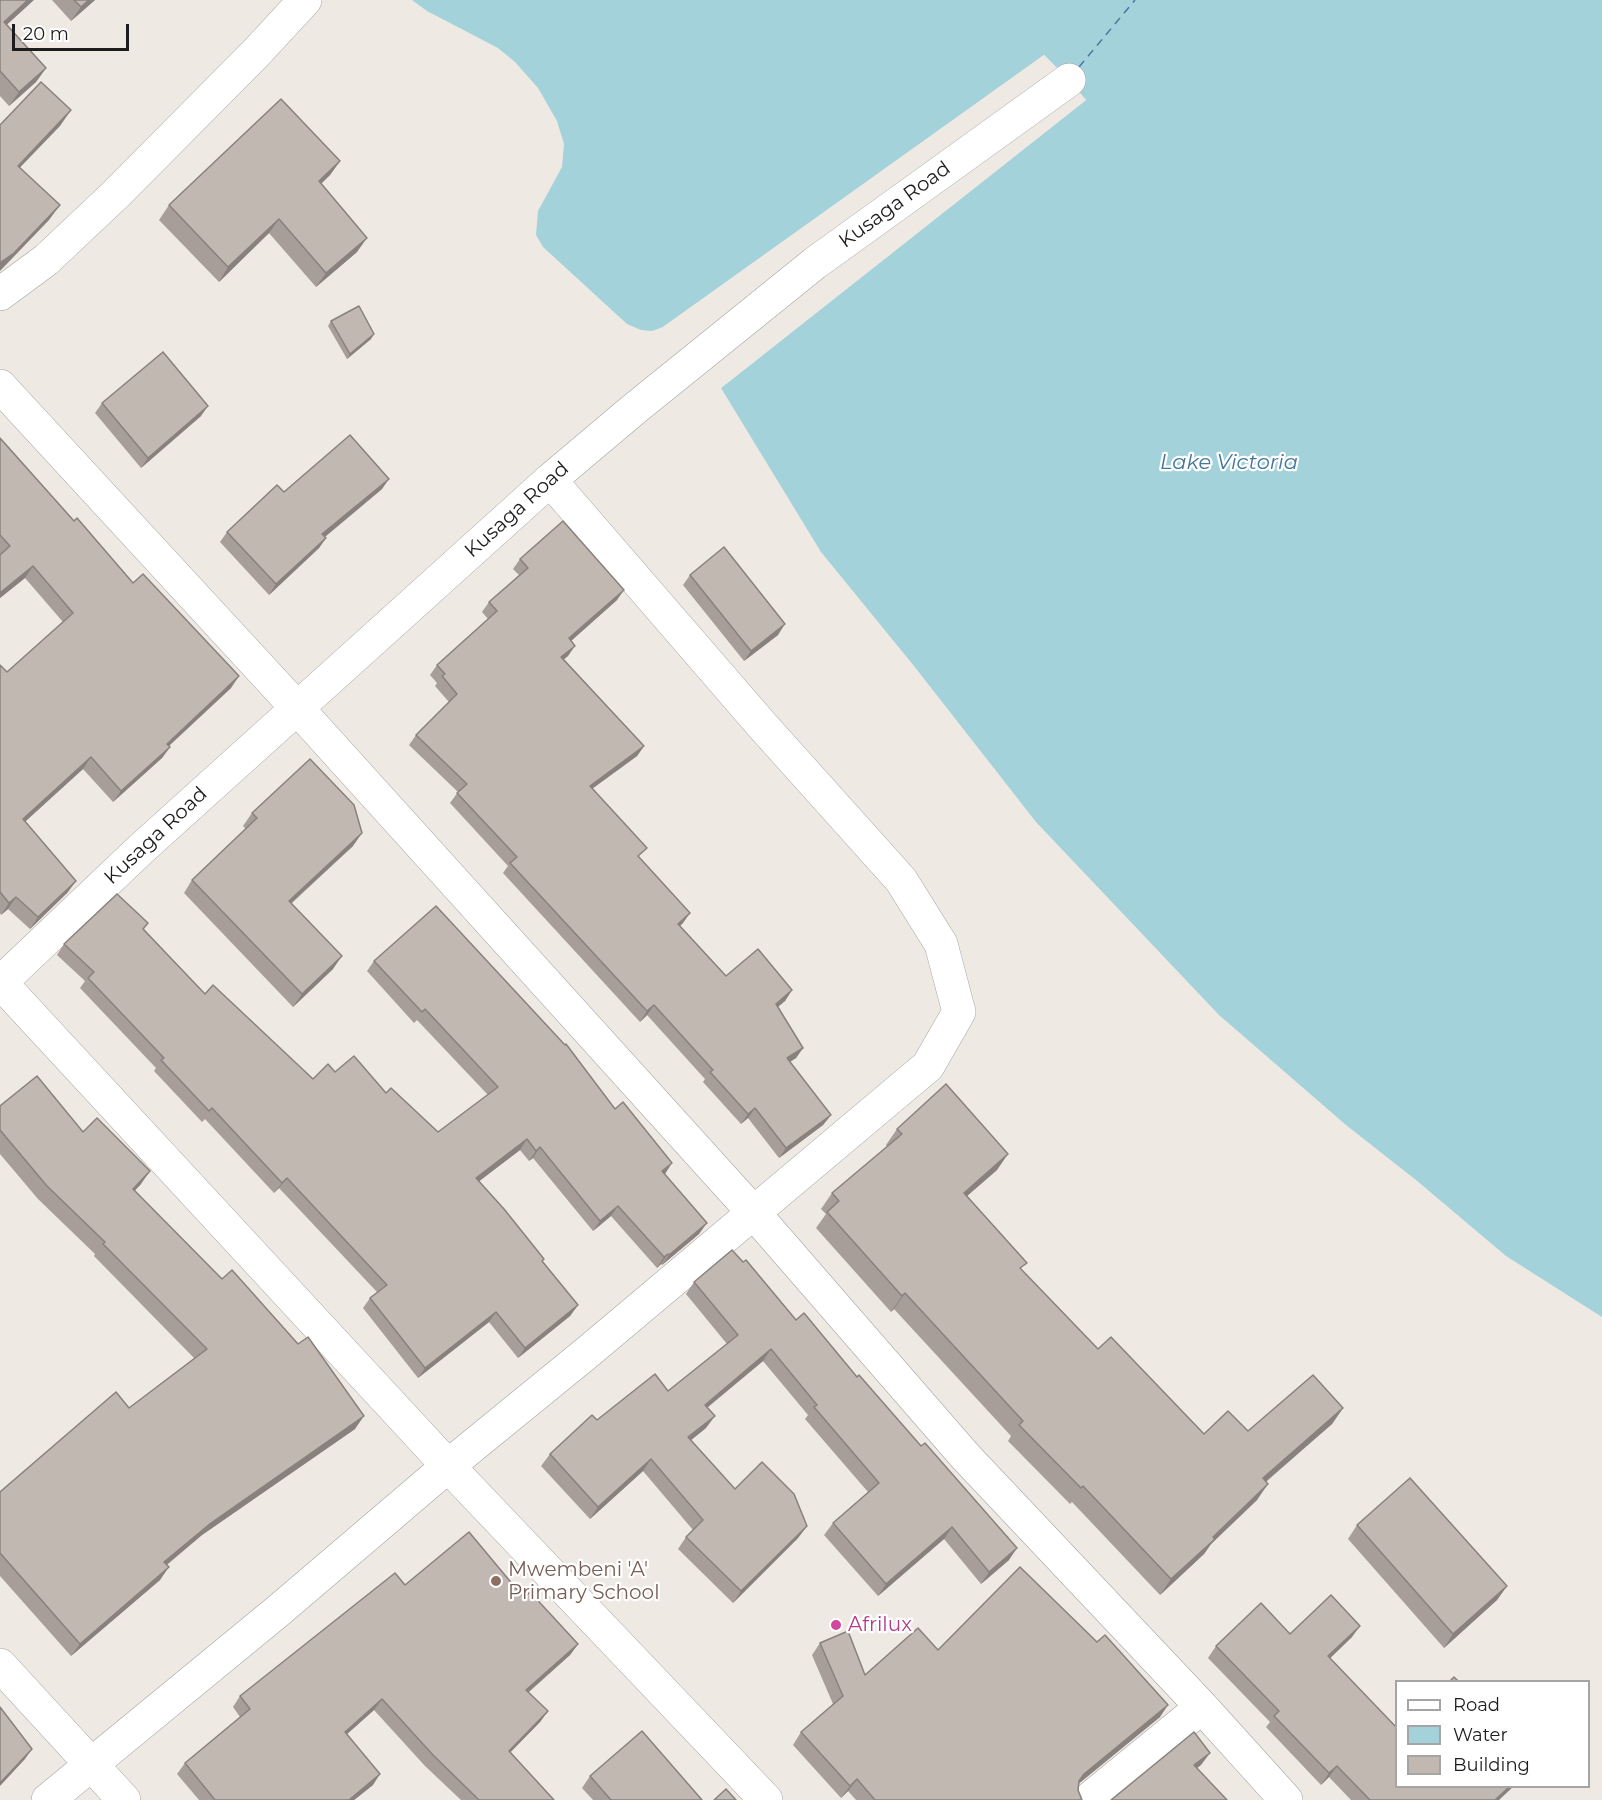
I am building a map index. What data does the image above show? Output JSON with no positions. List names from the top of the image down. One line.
{"streets":{"street":["Kusaga Road"]},"water":["Lake Victoria"],"places":["Mwembeni 'A' Primary School","Afrilux"],"legend":["Road","Water","Building"],"scale_bar":"20 m"}
